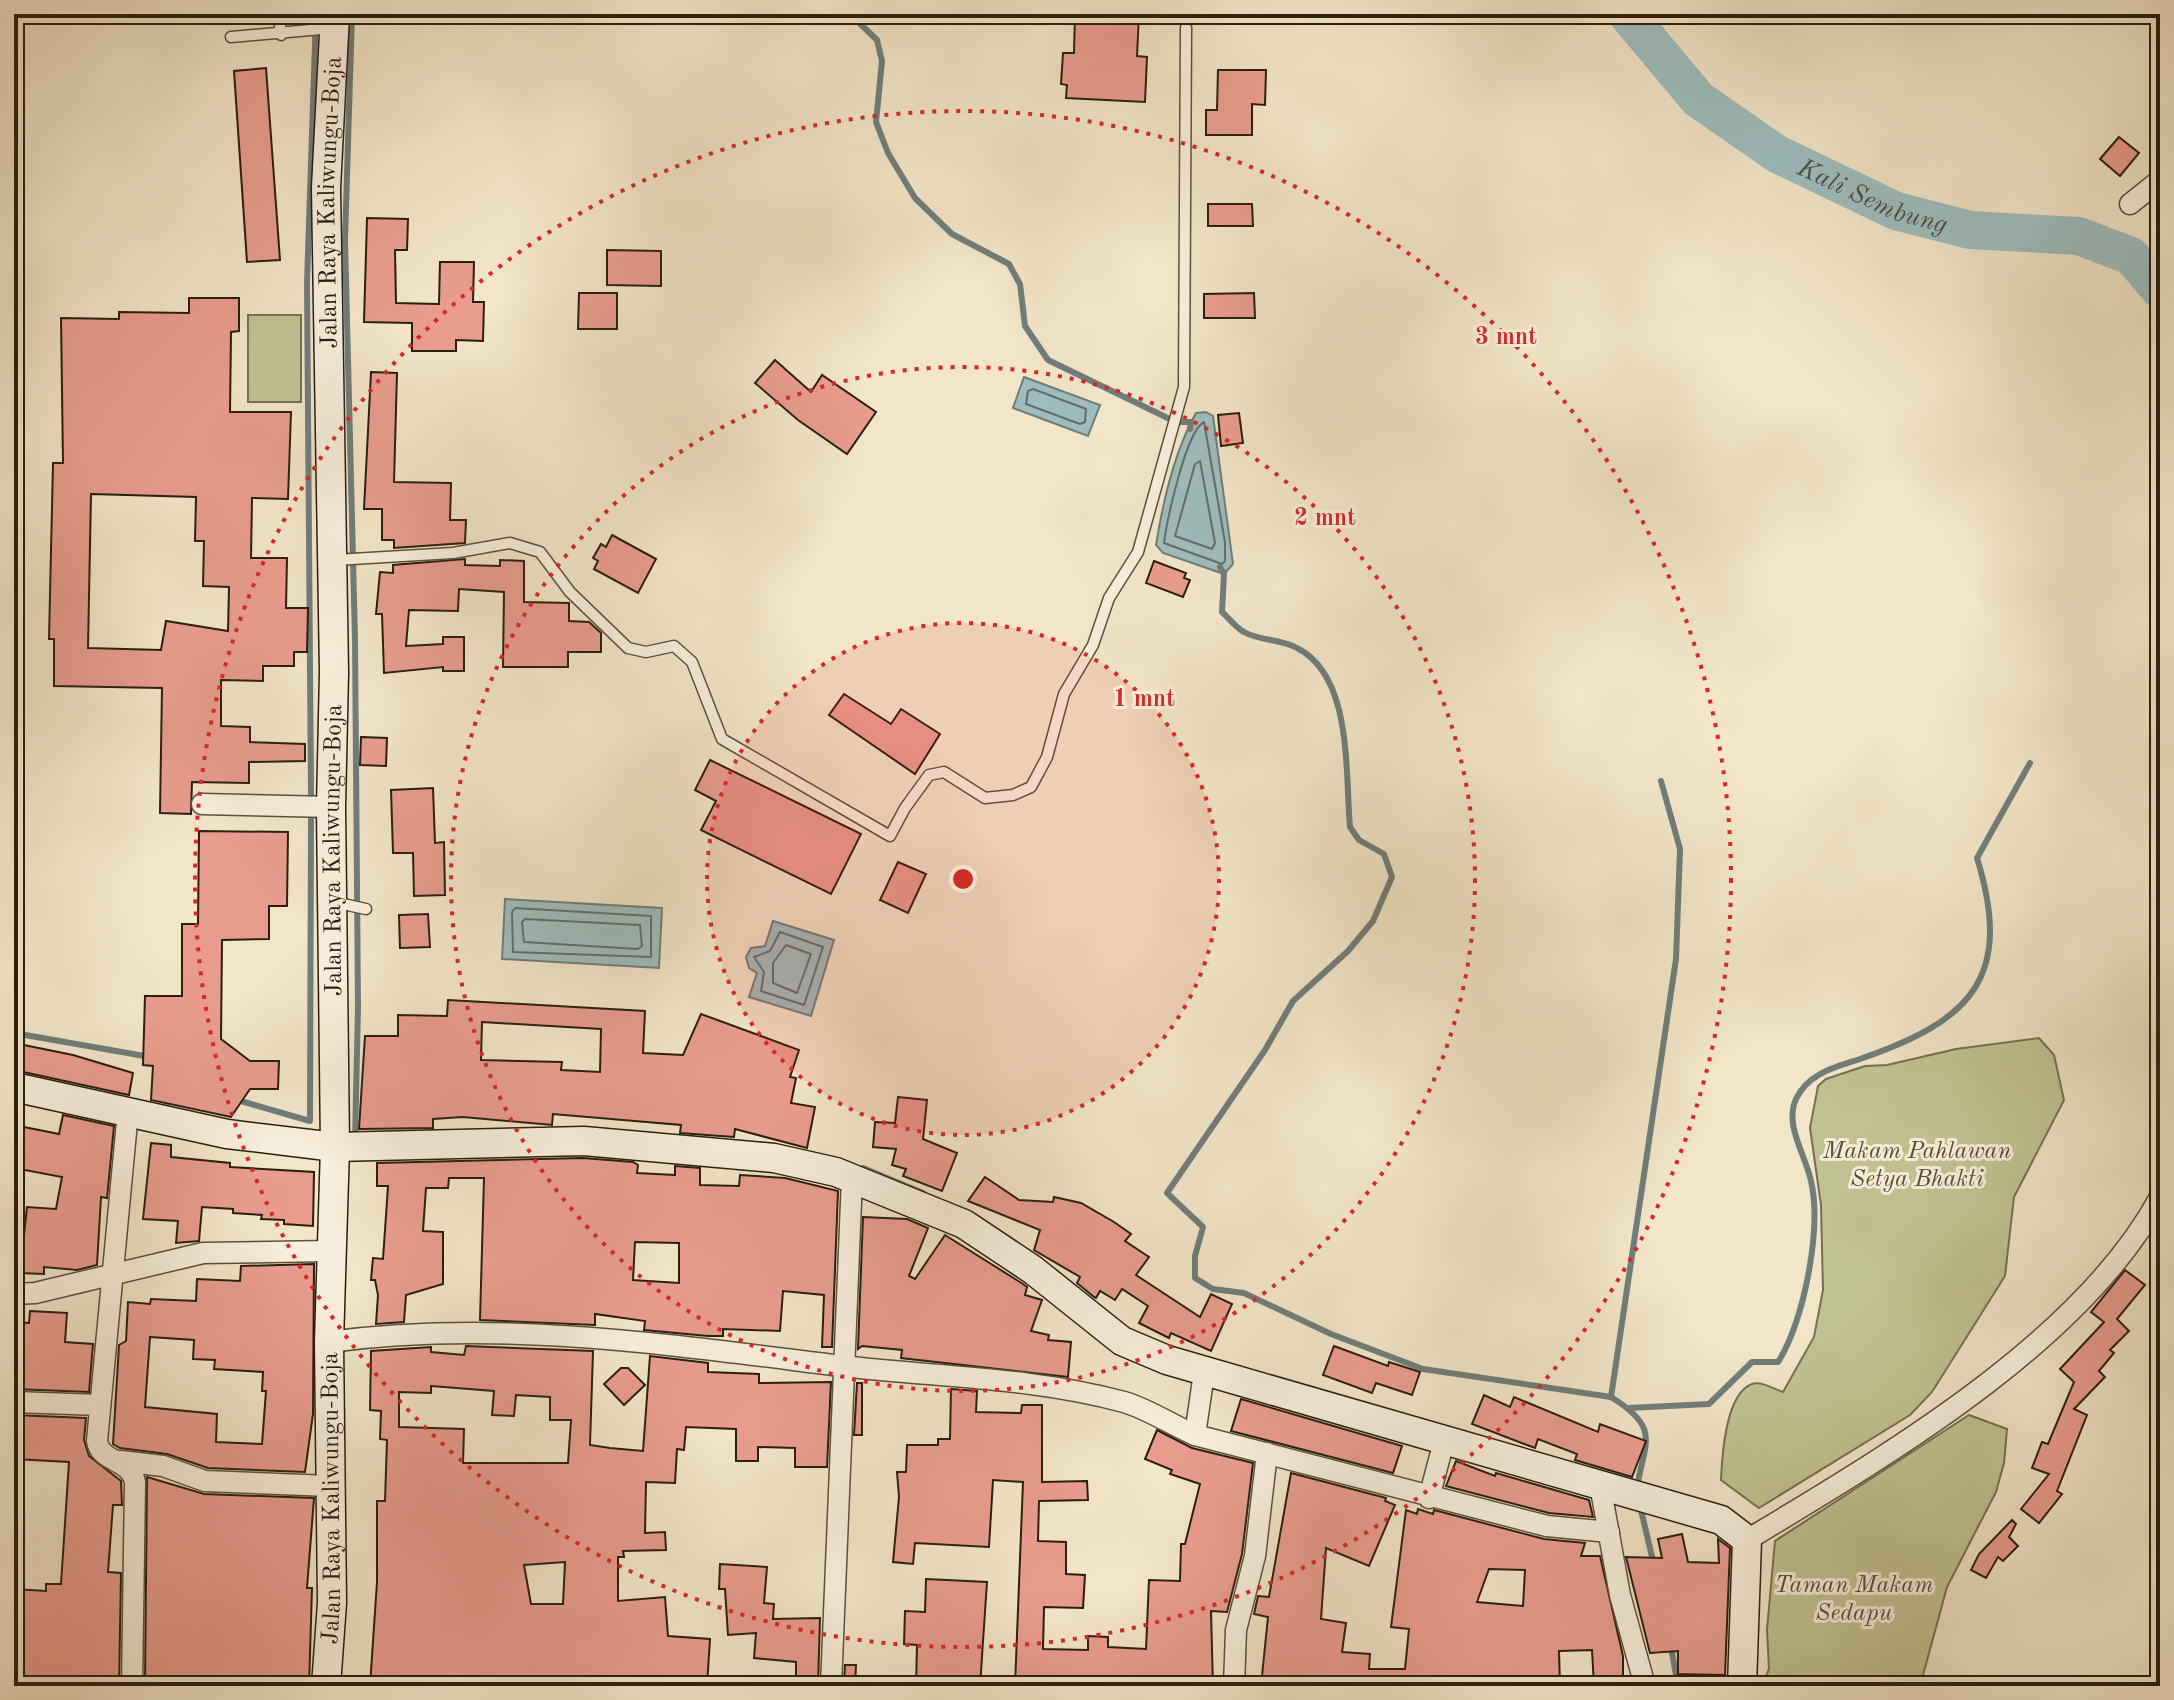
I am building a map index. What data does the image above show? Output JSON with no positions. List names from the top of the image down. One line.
{"streets":{"street":["Jalan Raya Kaliwungu-Boja"]},"water":["Kali Sembung"],"parks":["Makam Pahlawan Setya Bhakti","Taman Makam Sedapu"],"rings":["3 mnt","2 mnt","1 mnt"]}
